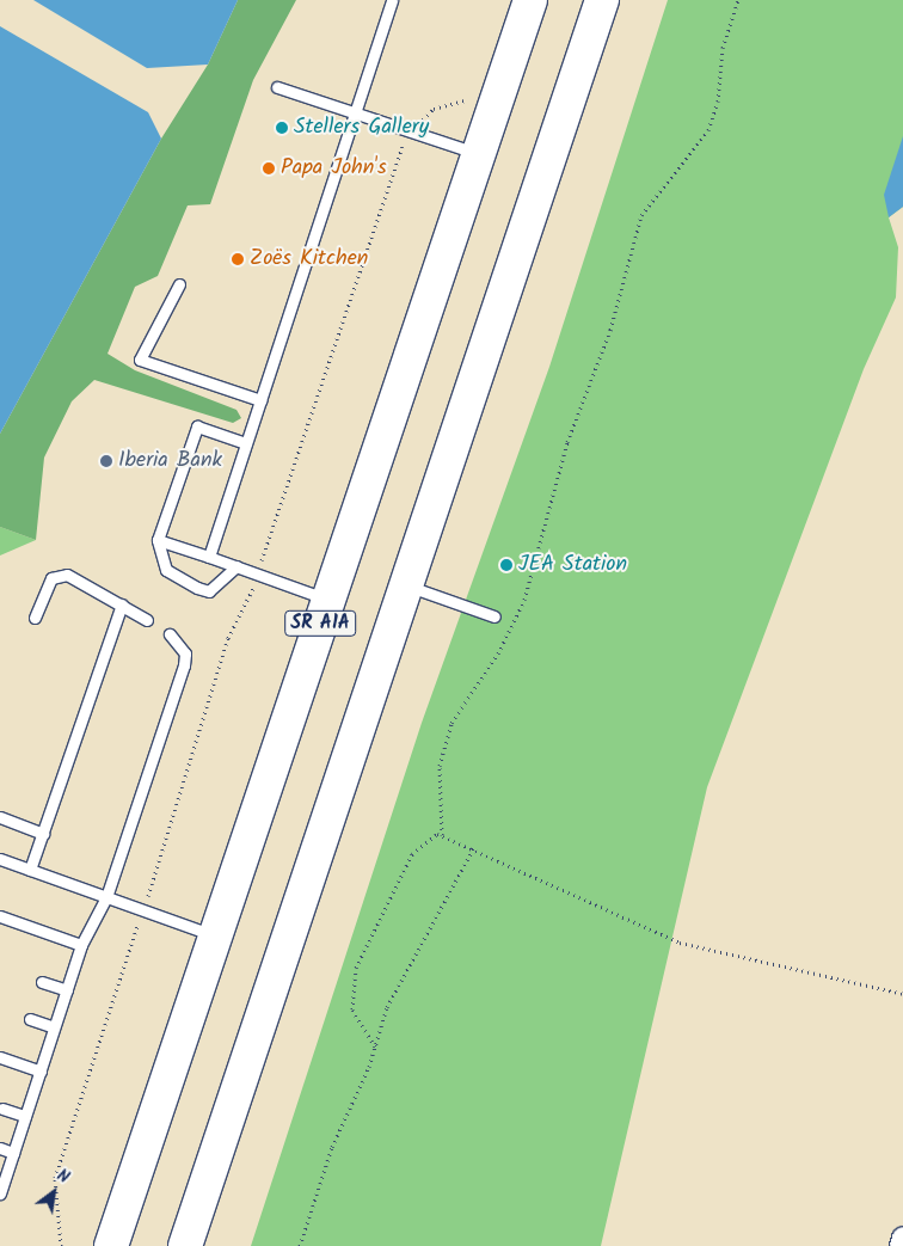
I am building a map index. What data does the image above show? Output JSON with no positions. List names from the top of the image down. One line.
{"streets":{"main road":["SR A1A"]},"places":["Stellers Gallery","Papa John's","Zoës Kitchen","Iberia Bank","JEA Station"],"north":"top right"}
